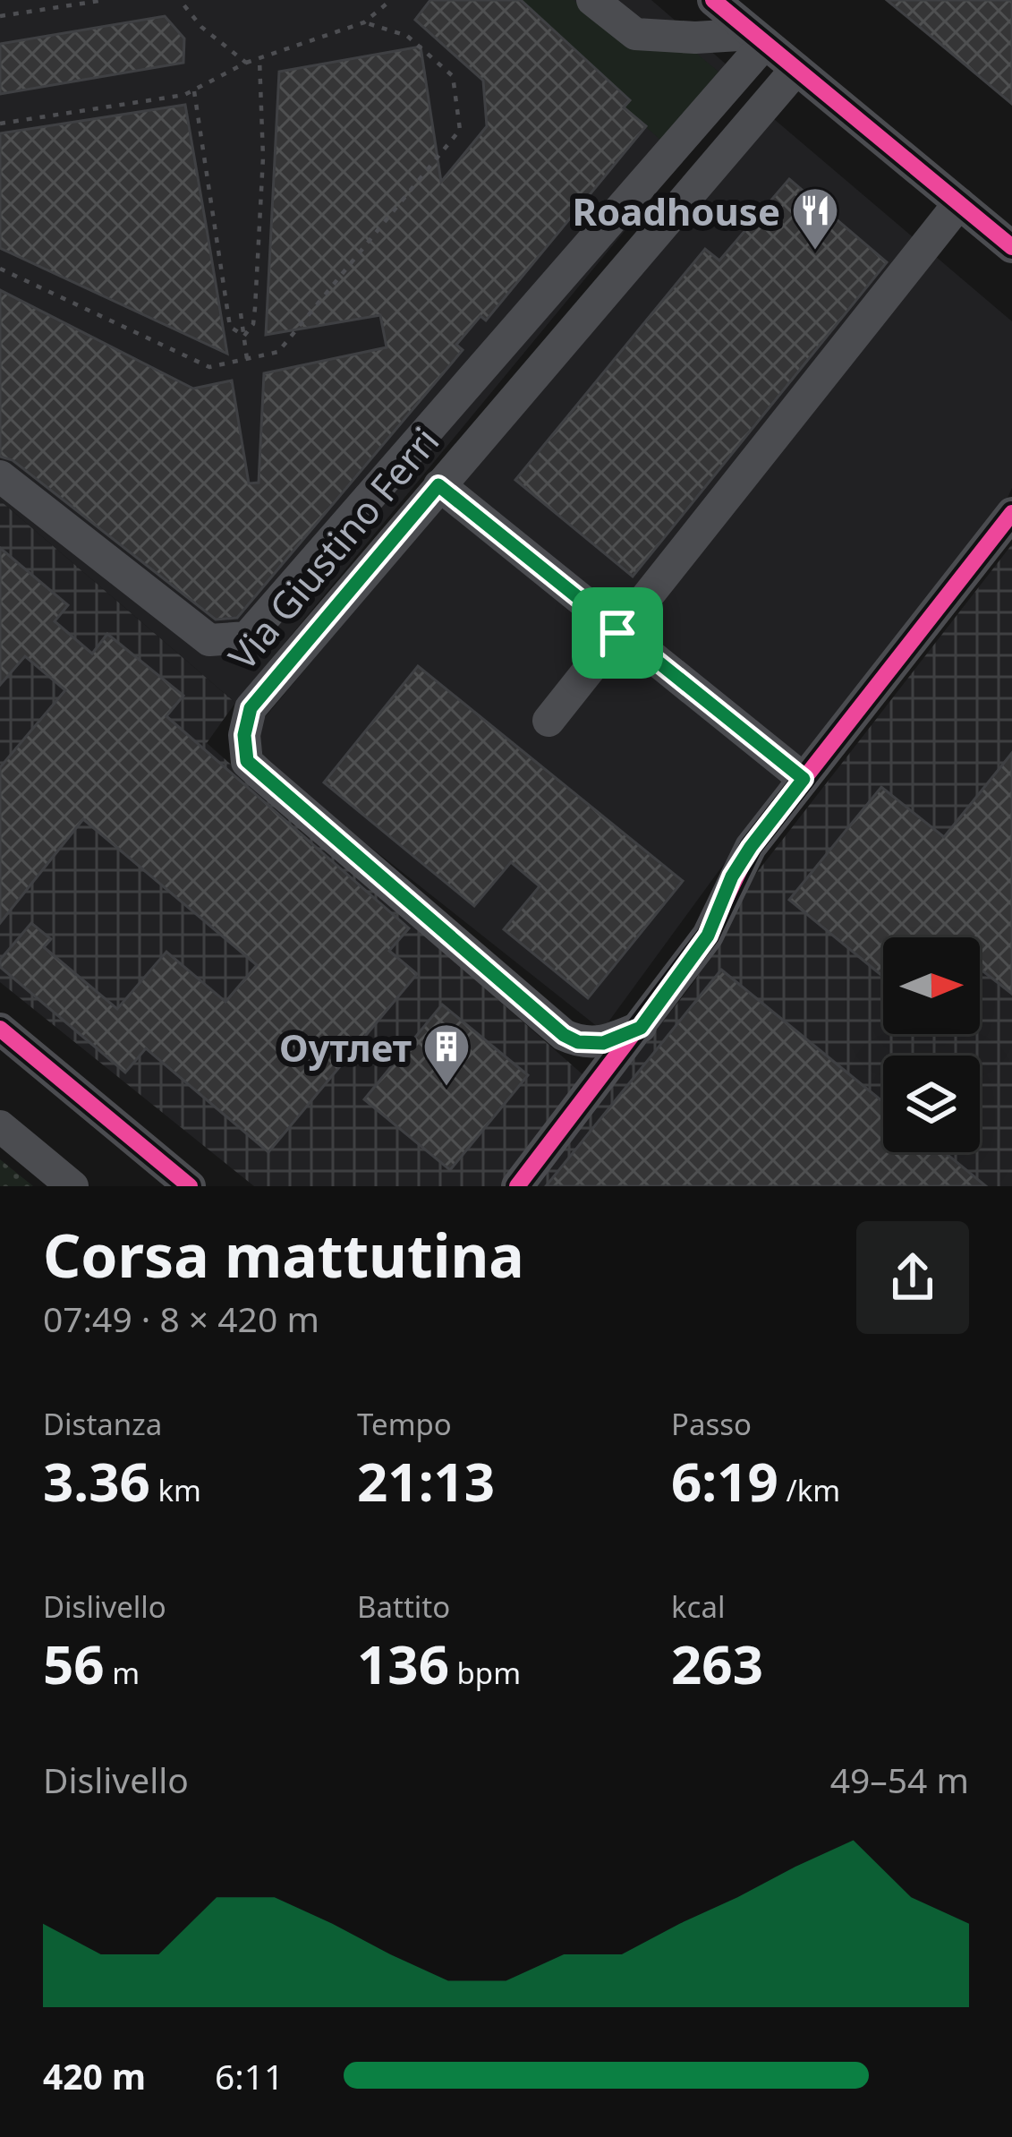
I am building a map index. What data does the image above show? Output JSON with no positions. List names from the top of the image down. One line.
{"streets":{"street":["Via Giustino Ferri"]},"places":{"restaurant":["Roadhouse"],"building":["Оутлет"]},"north":"right","page":{"heading":["Corsa mattutina","07:49 · 8 × 420 m"],"stats":[["Distanza","3.36 km"],["Tempo","21:13"],["Passo","6:19 /km"],["Dislivello","56 m"],["Battito","136 bpm"],["kcal","263"]],"chart":["Dislivello","49–54 m"],"list":[{"name":"420 m","note":"6:11"}]}}
